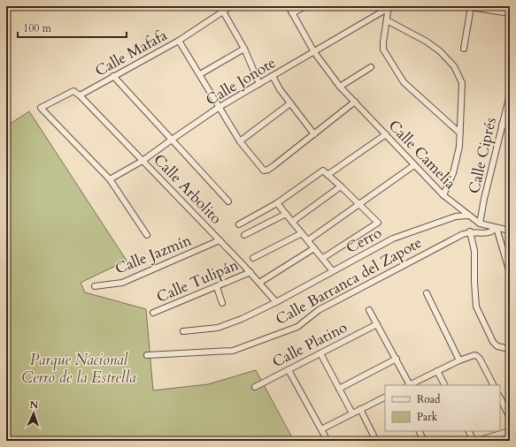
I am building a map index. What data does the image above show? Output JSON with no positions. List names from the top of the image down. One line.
{"streets":{"street":["Calle Mafafa","Calle Jonote","Calle Camelia","Calle Ciprés","Calle Arbolito","Cerro","Calle Jazmín","Calle Tulipán","Calle Barranca del Zapote","Calle Platino"]},"crossings":[["Calle Mafafa","Calle Arbolito"],["Calle Jonote","Calle Camelia"],["Calle Jonote","Calle Arbolito"],["Calle Camelia","Calle Ciprés"],["Calle Camelia","Cerro"],["Calle Camelia","Calle Barranca del Zapote"],["Calle Arbolito","Cerro"],["Calle Arbolito","Calle Jazmín"],["Calle Arbolito","Calle Tulipán"]],"parks":["Parque Nacional Cerro de la Estrella"],"legend":["Road","Park"],"scale_bar":"100 m","north":"top"}
